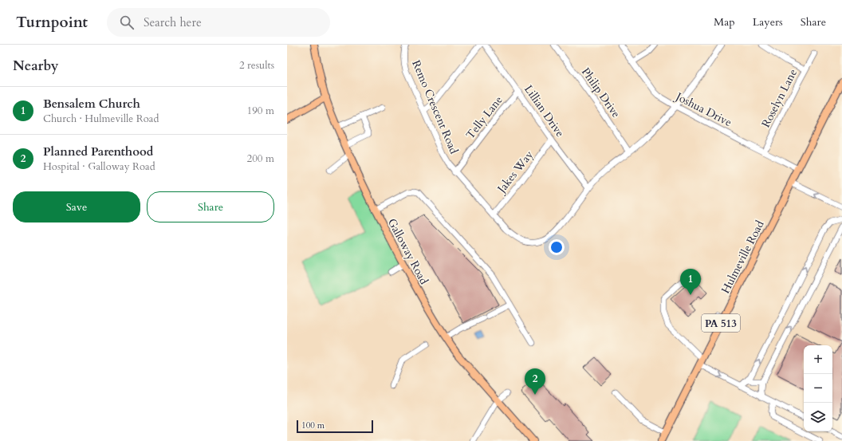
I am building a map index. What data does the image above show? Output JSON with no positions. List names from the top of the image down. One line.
{"streets":{"main road":["Galloway Road","Hulmeville Road","PA 513"],"street":["Philip Drive","Roselyn Lane","Remo Crescent Road","Joshua Drive","Lillian Drive","Telly Lane","Jakes Way"]},"crossings":[["Philip Drive","Remo Crescent Road"],["Roselyn Lane","Joshua Drive"],["Remo Crescent Road","Joshua Drive"],["Remo Crescent Road","Lillian Drive"],["Remo Crescent Road","Telly Lane"],["Remo Crescent Road","Jakes Way"],["Joshua Drive","Hulmeville Road"],["Lillian Drive","Telly Lane"],["Lillian Drive","Jakes Way"]],"scale_bar":"100 m","page":{"header":"Turnpoint","search":"Search here","nav":["Map","Layers","Share"],"heading":["Nearby","2 results"],"list":[{"mark":"1","name":"Bensalem Church","note":"Church · Hulmeville Road","value":"190 m"},{"mark":"2","name":"Planned Parenthood","note":"Hospital · Galloway Road","value":"200 m"}],"buttons":["Save","Share"],"pins":["1","2"],"map_buttons":["+","−"],"scale":"100 m"}}
